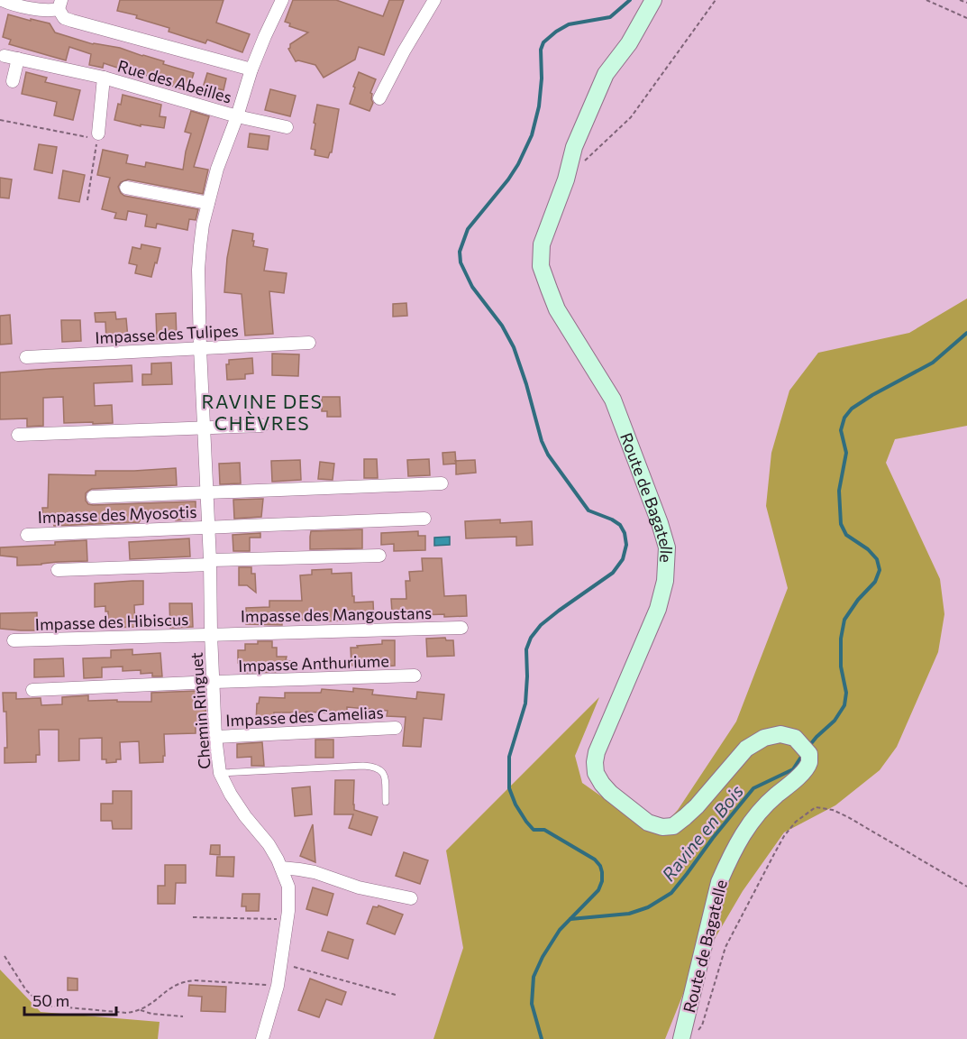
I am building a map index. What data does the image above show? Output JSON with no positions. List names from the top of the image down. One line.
{"streets":{"main road":["Route de Bagatelle"],"street":["Rue des Abeilles","Impasse des Tulipes","Impasse des Myosotis","Impasse des Mangoustans","Impasse des Hibiscus","Impasse Anthuriume","Chemin Ringuet","Impasse des Camelias"]},"crossings":[["Rue des Abeilles","Chemin Ringuet"],["Impasse des Tulipes","Chemin Ringuet"],["Impasse des Myosotis","Chemin Ringuet"],["Impasse des Mangoustans","Impasse des Hibiscus"],["Impasse des Mangoustans","Chemin Ringuet"],["Impasse des Hibiscus","Chemin Ringuet"],["Impasse Anthuriume","Chemin Ringuet"],["Chemin Ringuet","Impasse des Camelias"]],"districts":["RAVINE DES CHÈVRES"],"water":["Ravine en Bois"],"scale_bar":"50 m"}
